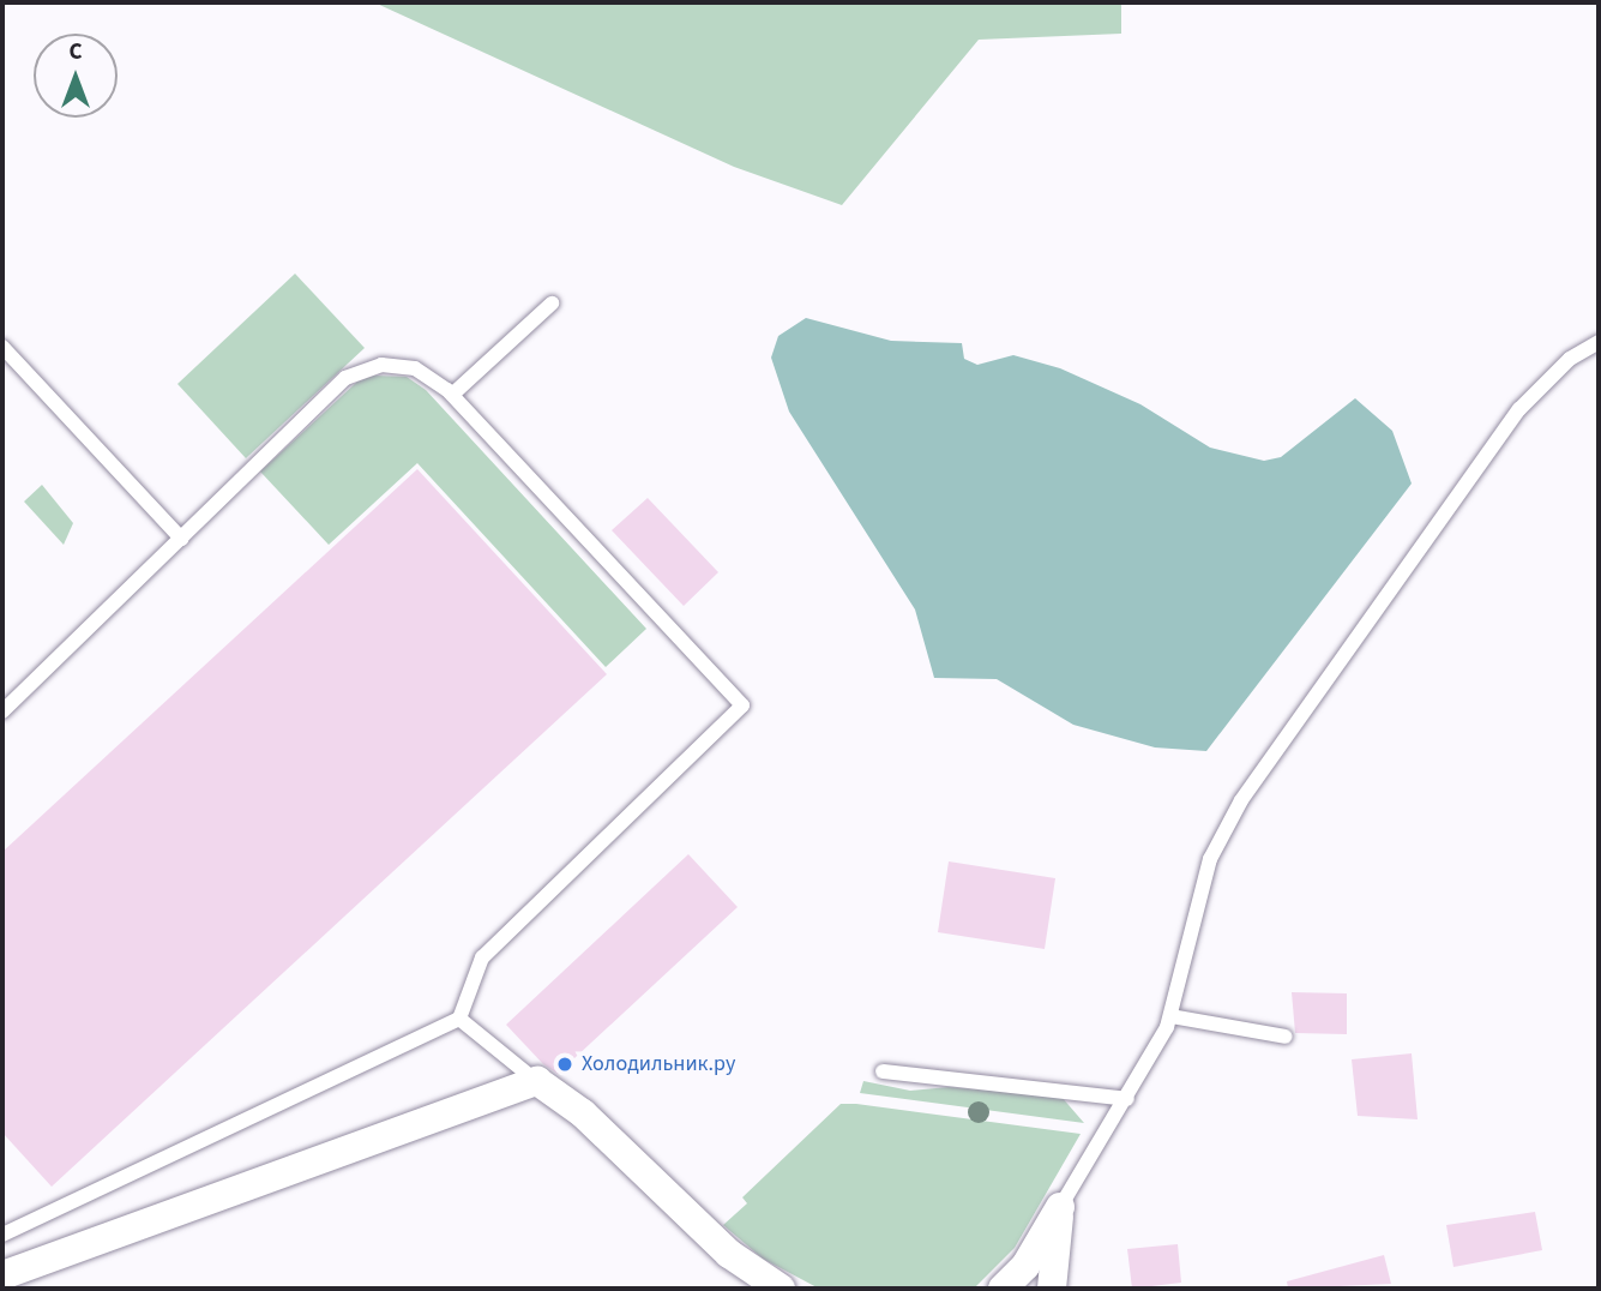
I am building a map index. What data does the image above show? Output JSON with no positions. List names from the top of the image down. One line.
{"places":["Холодильник.ру"],"north":"top"}
